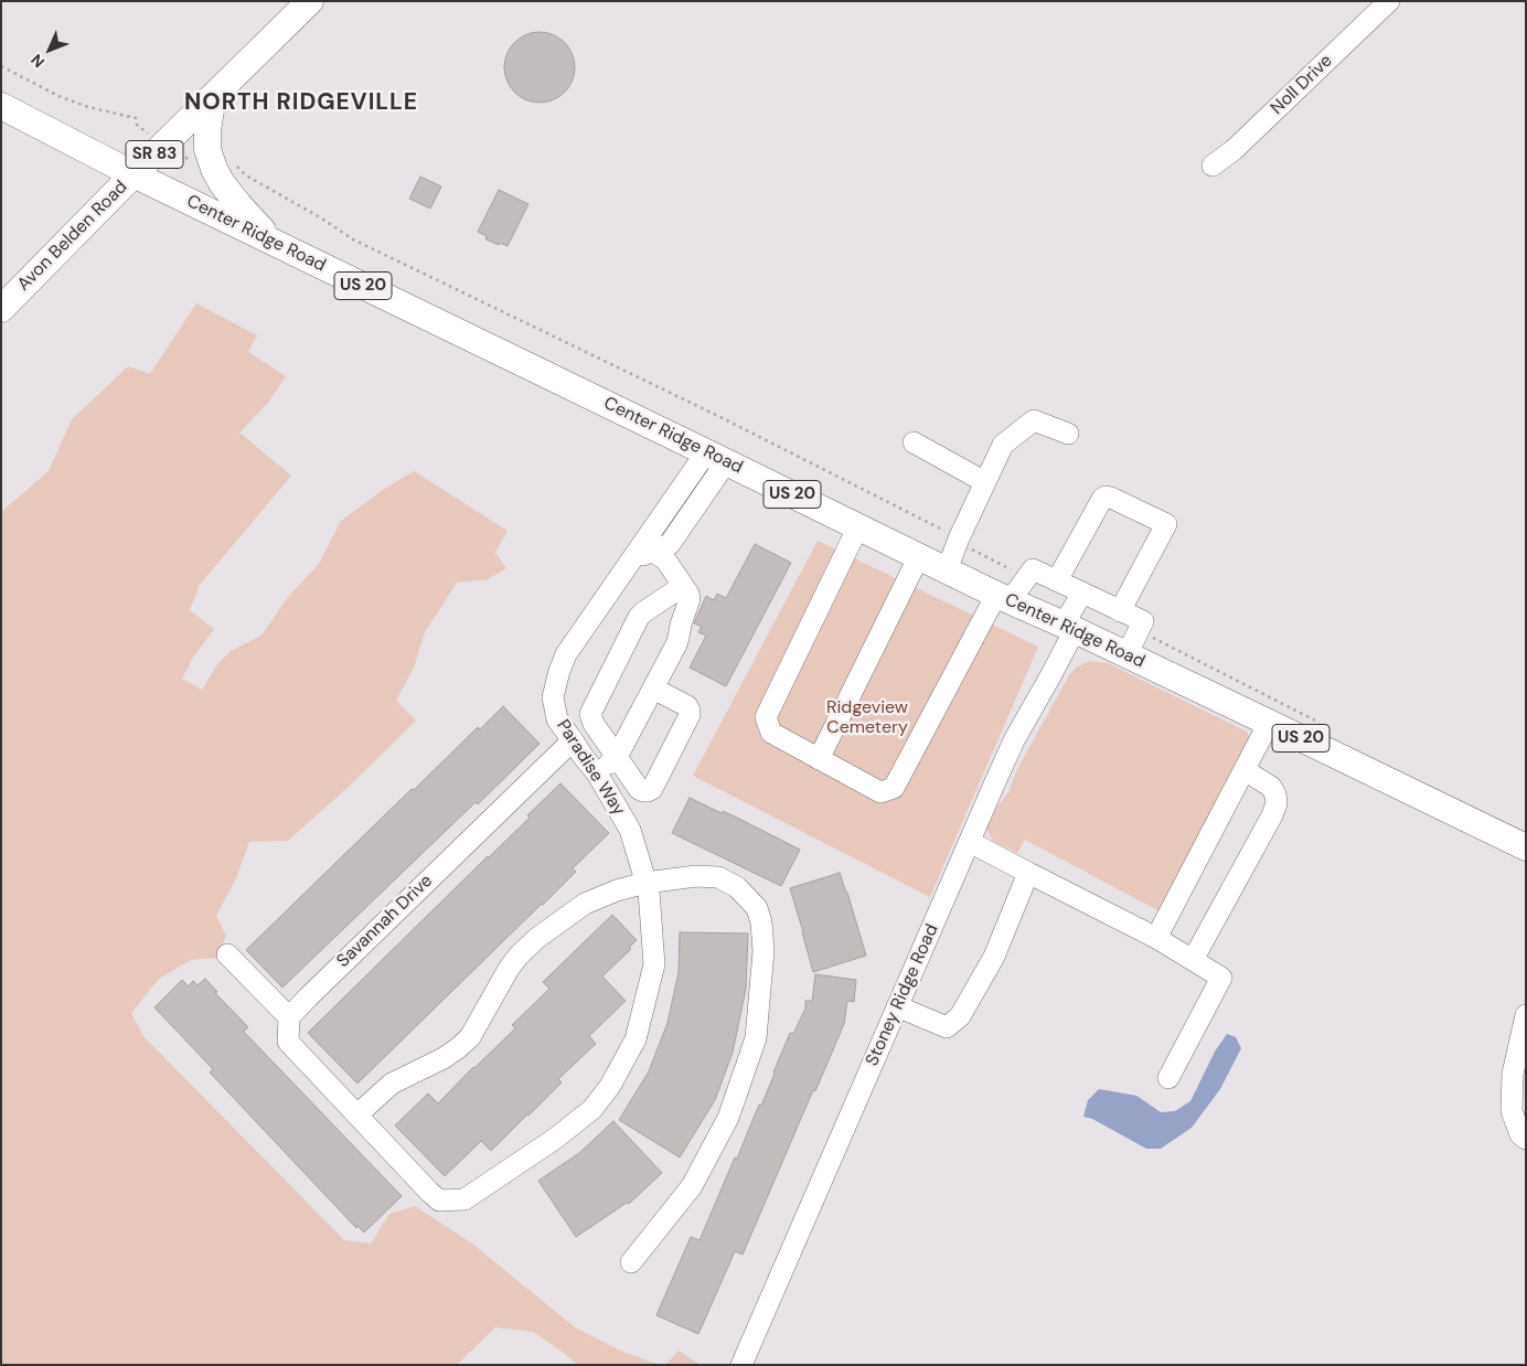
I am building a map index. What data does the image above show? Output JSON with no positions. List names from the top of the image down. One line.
{"streets":{"main road":["SR 83","Center Ridge Road","Avon Belden Road","US 20"],"street":["Noll Drive","Paradise Way","Savannah Drive","Stoney Ridge Road"]},"crossings":[["Center Ridge Road","Avon Belden Road"],["Center Ridge Road","Paradise Way"],["Center Ridge Road","Stoney Ridge Road"],["Paradise Way","Savannah Drive"]],"districts":["NORTH RIDGEVILLE"],"parks":["Ridgeview Cemetery"],"north":"bottom left"}
